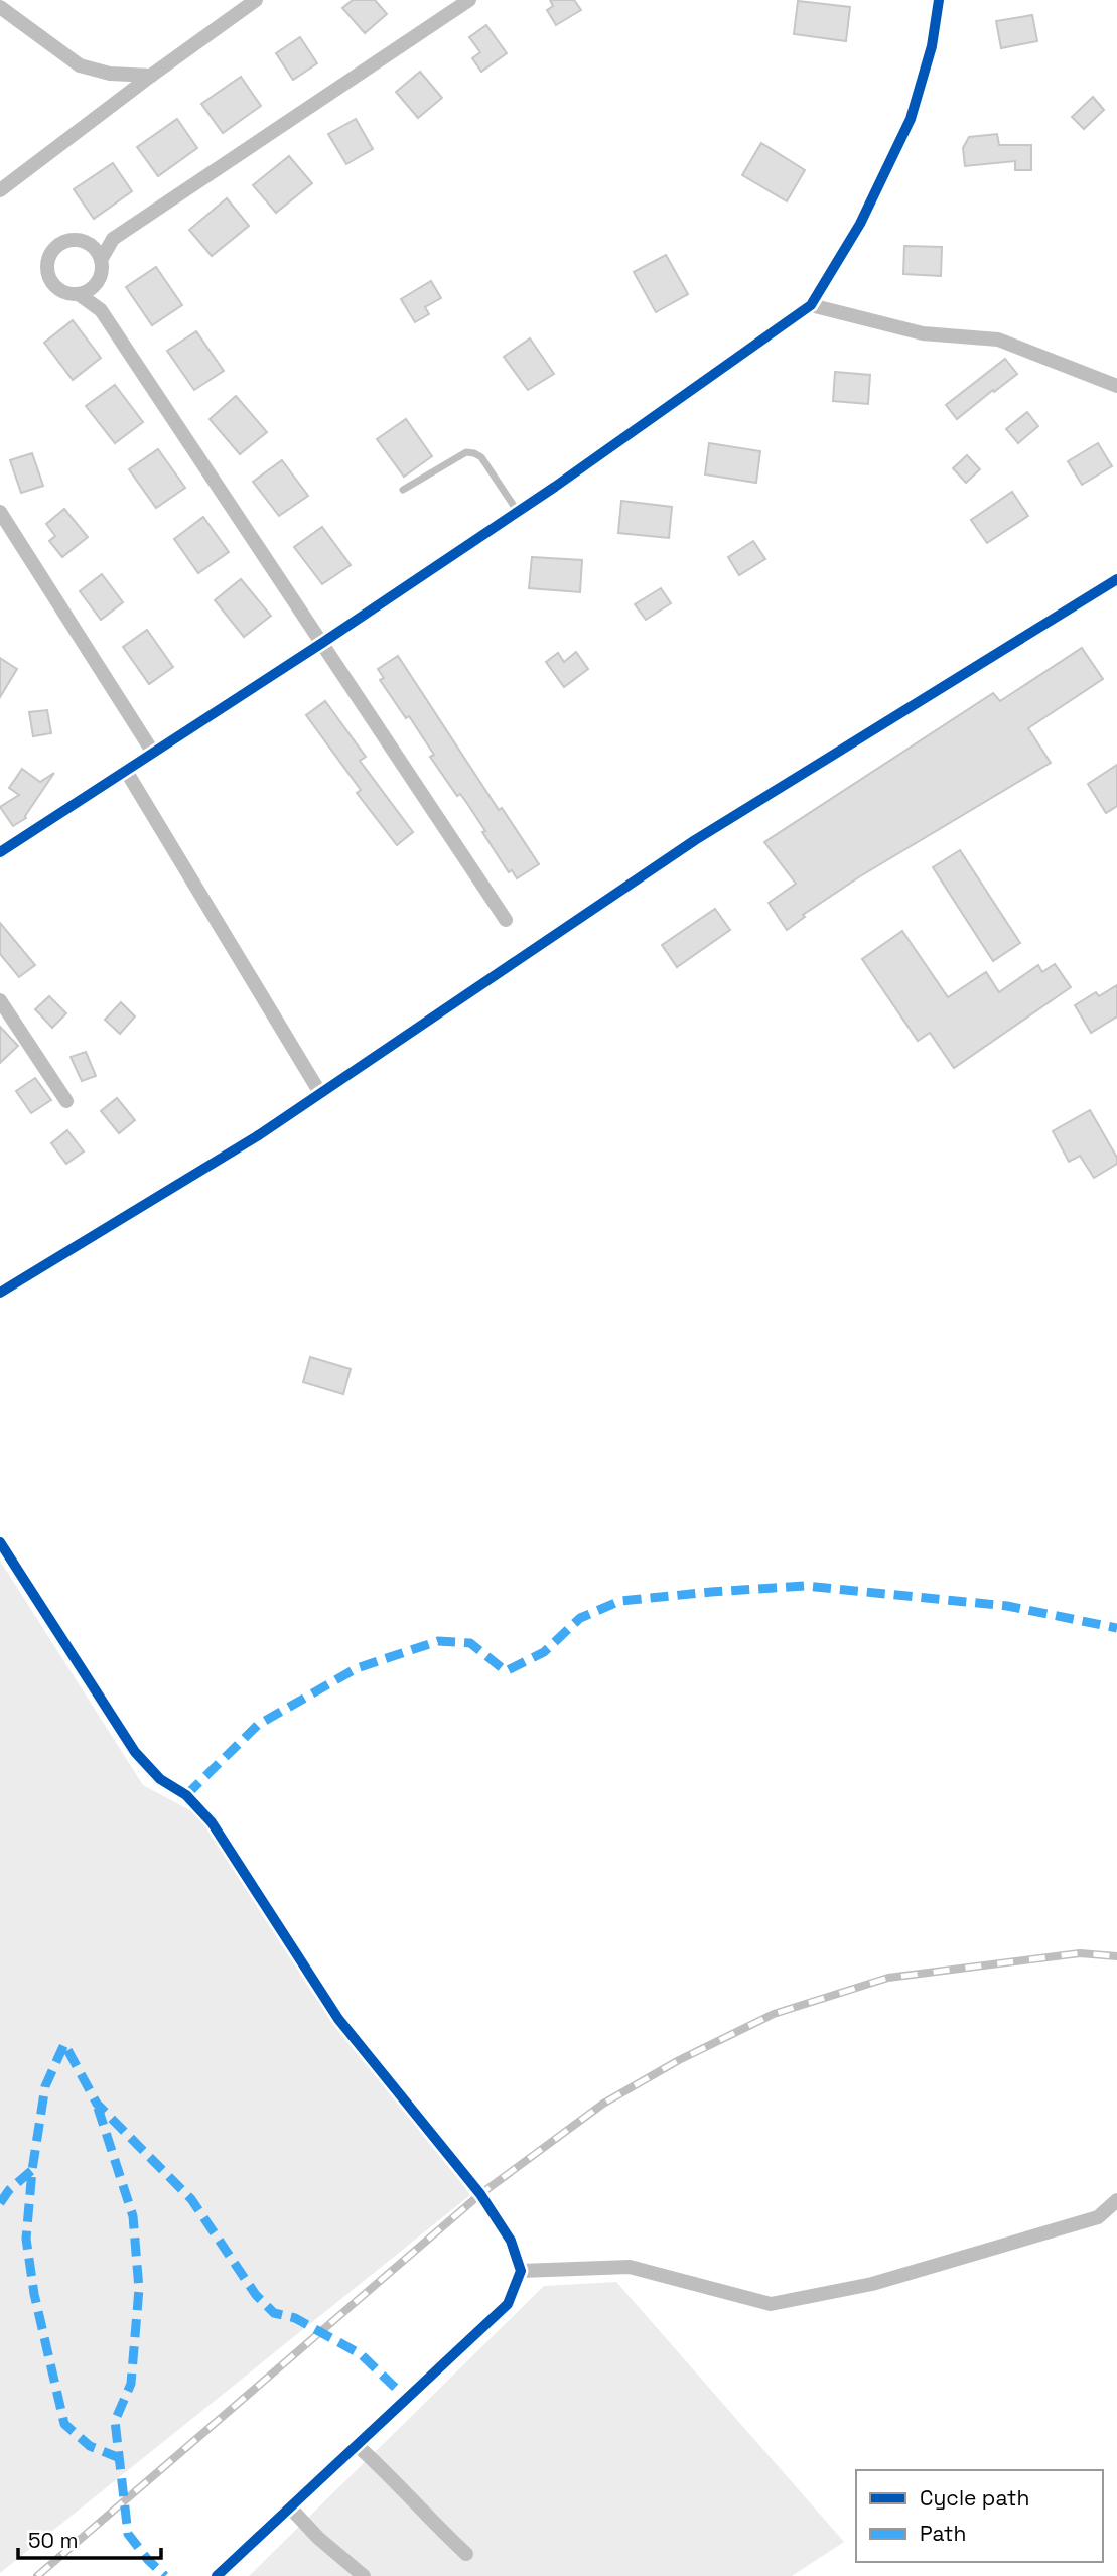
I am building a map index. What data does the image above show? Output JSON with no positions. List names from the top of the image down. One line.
{"legend":["Cycle path","Path"],"scale_bar":"50 m"}
